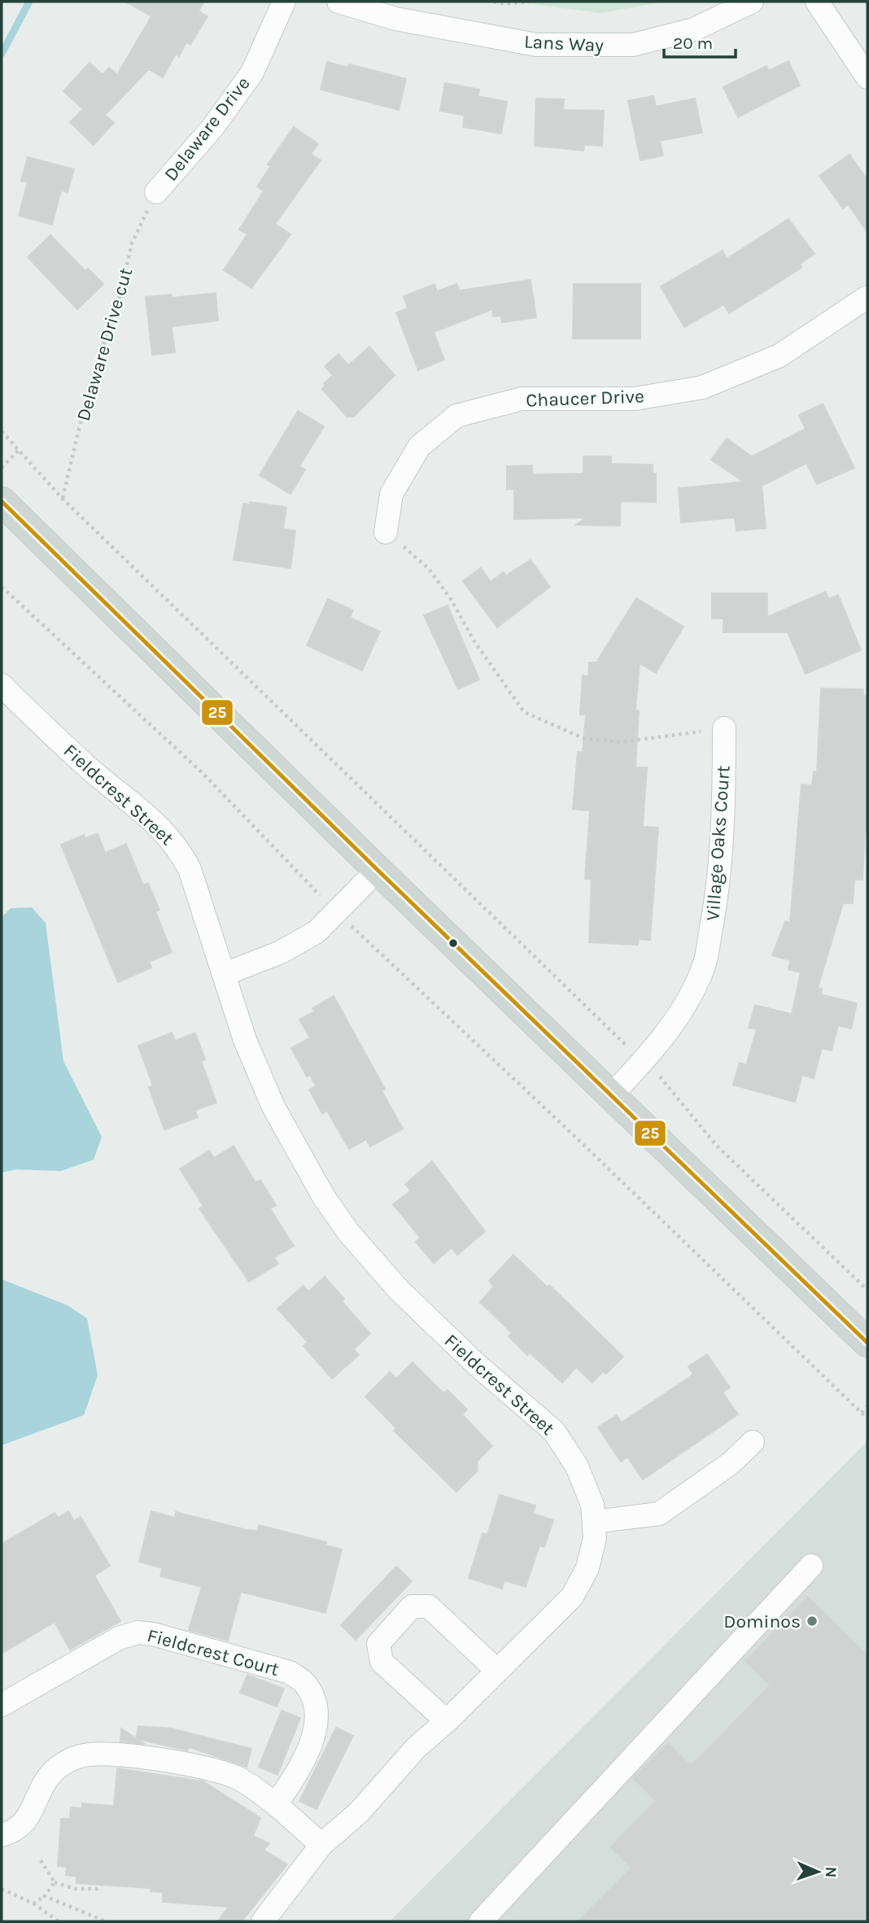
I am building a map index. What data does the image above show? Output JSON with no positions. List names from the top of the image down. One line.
{"streets":{"street":["Lans Way","Delaware Drive","Chaucer Drive","Fieldcrest Street","Village Oaks Court","Fieldcrest Court"],"path":["Delaware Drive cut"]},"crossings":[["Delaware Drive","Delaware Drive cut"]],"places":["Dominos"],"lines":["transit line 25"],"scale_bar":"20 m","north":"right"}
